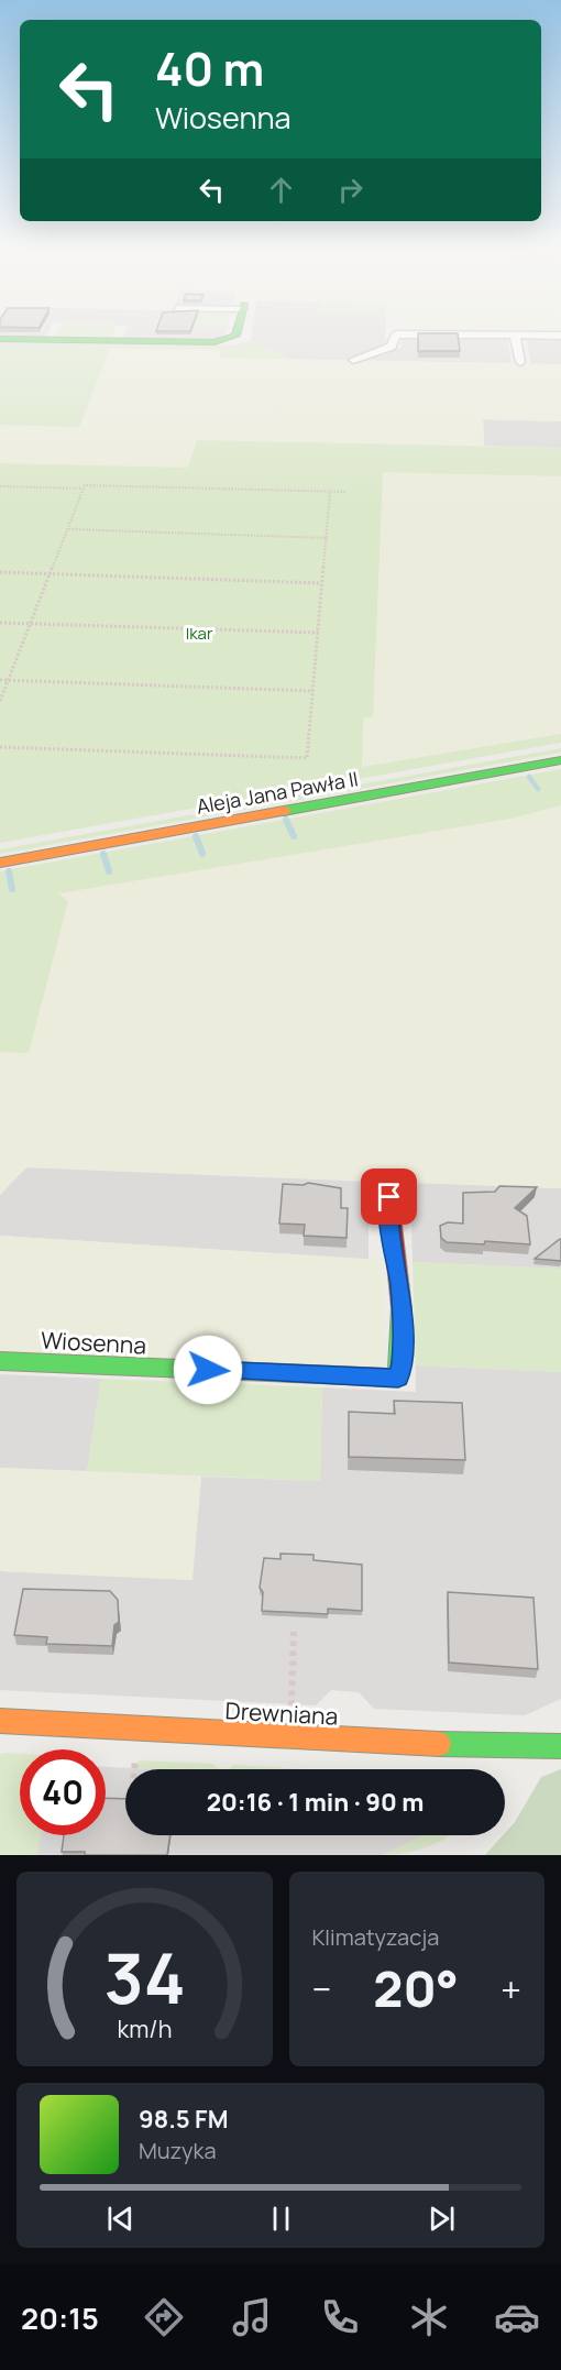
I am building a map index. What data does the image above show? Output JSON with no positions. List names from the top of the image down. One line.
{"streets":{"street":["Aleja Jana Pawła II","Wiosenna","Drewniana"]},"parks":["Ikar"],"page":{"turn":["40 m","Wiosenna"],"limit":"40","trip":"20:16 · 1 min · 90 m","tile":"Klimatyzacja","heat":["−","20°","+"],"song":["98.5 FM","Muzyka"],"tabs":"20:15","gauge":["34","km/h"]}}
